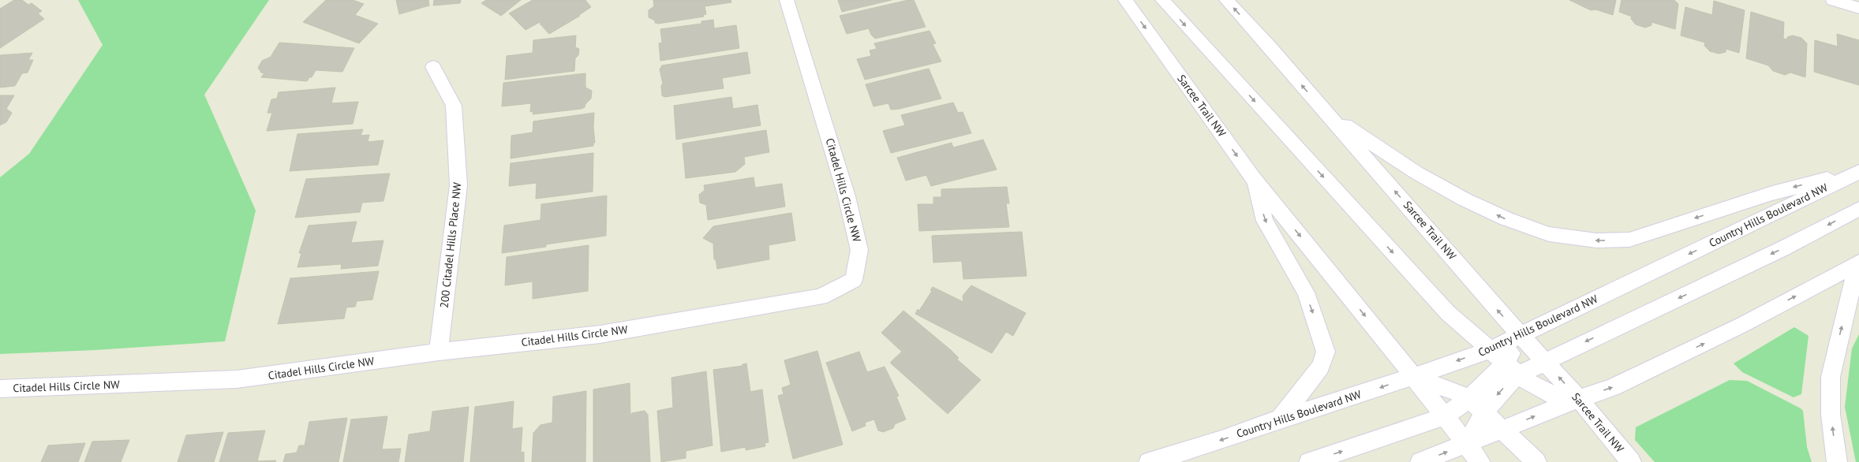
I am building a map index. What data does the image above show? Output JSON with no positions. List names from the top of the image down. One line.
{"streets":{"main road":["Sarcee Trail NW","Citadel Hills Circle NW","Country Hills Boulevard NW","200 Citadel Hills Place NW"]},"crossings":[["Sarcee Trail NW","Country Hills Boulevard NW"],["Citadel Hills Circle NW","200 Citadel Hills Place NW"]]}
